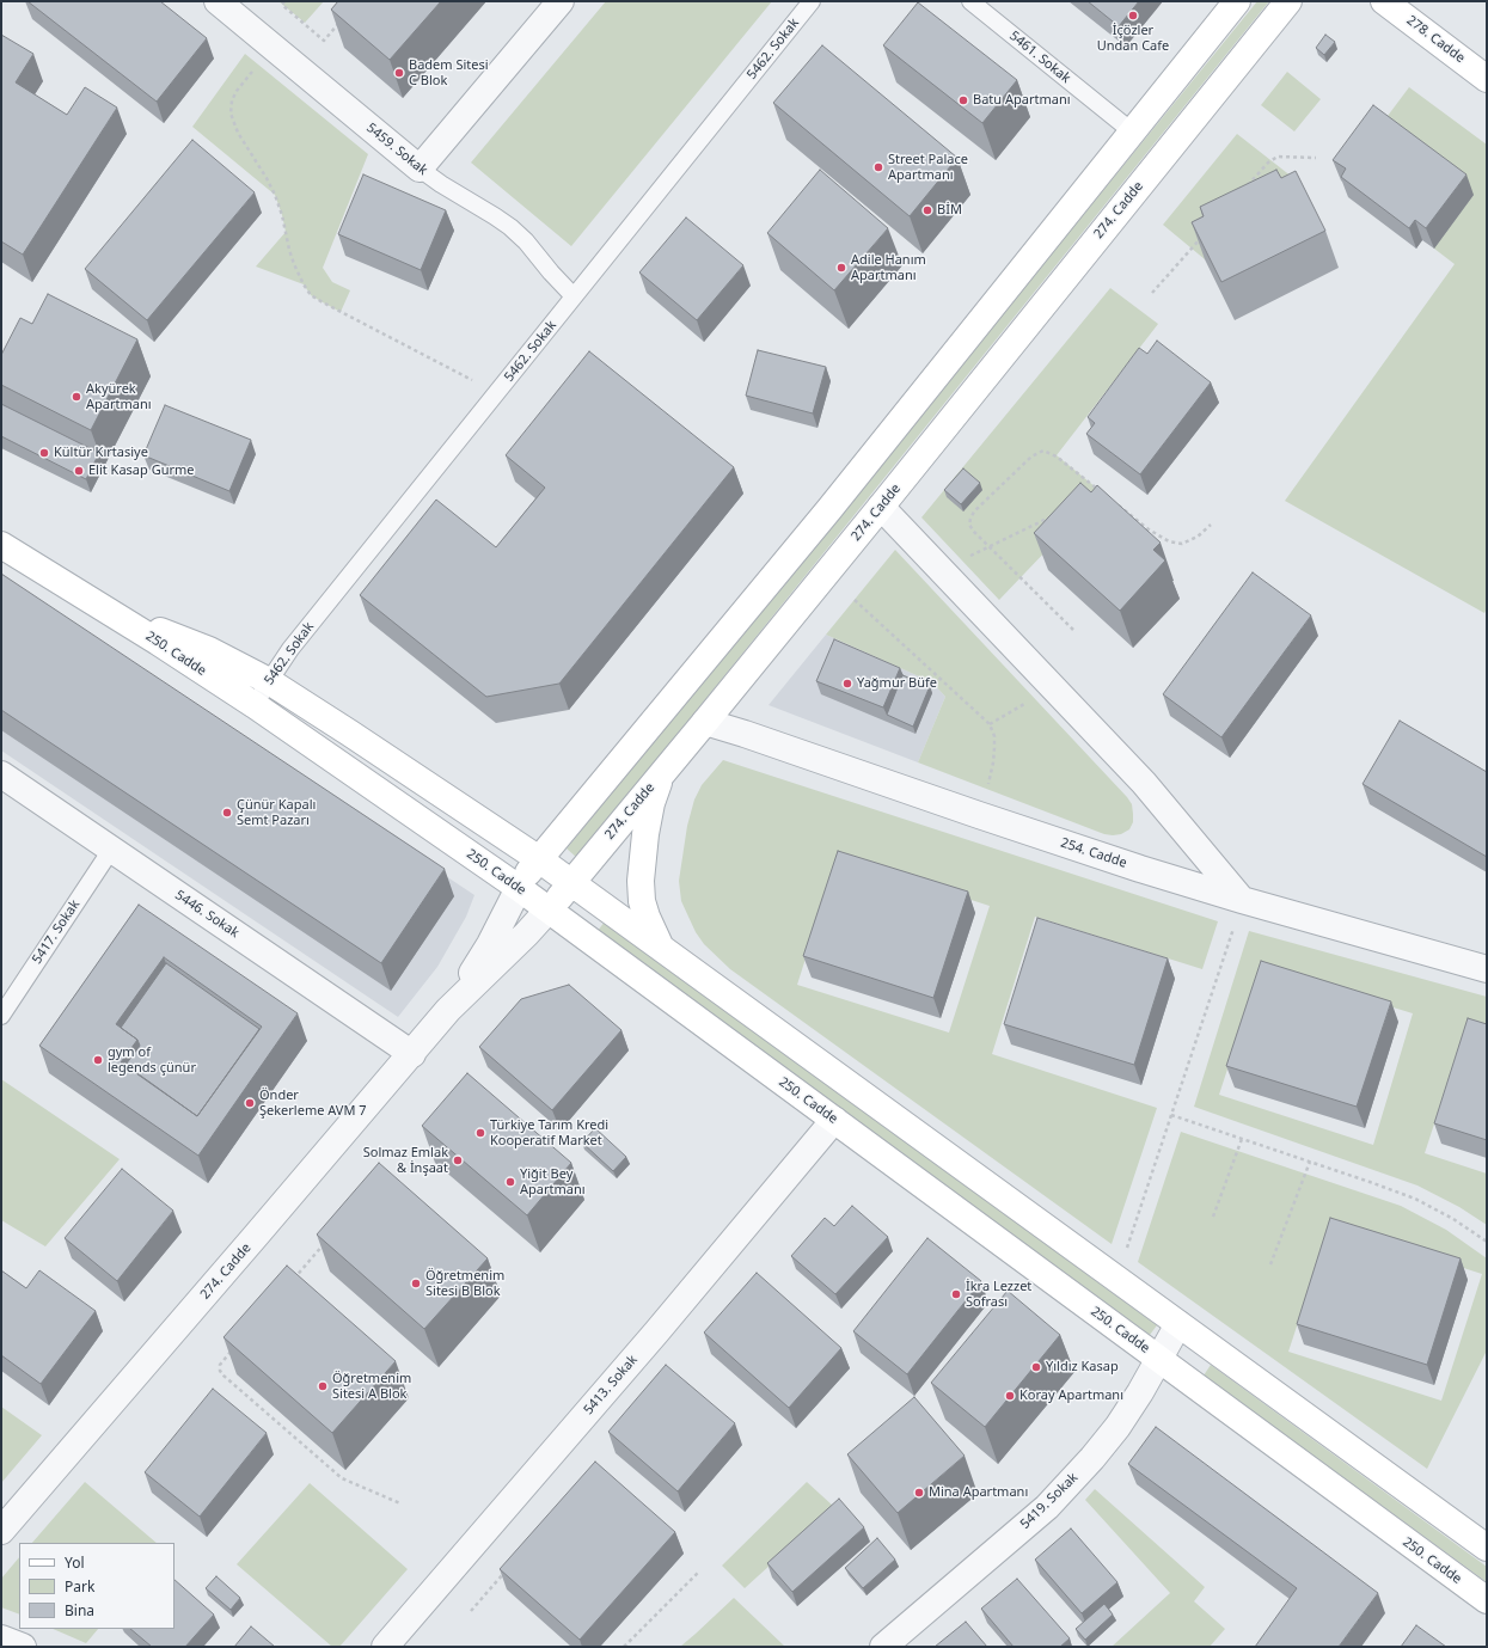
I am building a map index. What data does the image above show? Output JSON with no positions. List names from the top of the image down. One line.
{"streets":{"street":["278. Cadde","5459. Sokak","274. Cadde","250. Cadde","254. Cadde","5446. Sokak","5413. Sokak","5419. Sokak"],"lane":["5462. Sokak","5461. Sokak","5417. Sokak"]},"crossings":[["5462. Sokak","5459. Sokak"],["5462. Sokak","250. Cadde"],["5461. Sokak","274. Cadde"],["274. Cadde","250. Cadde"],["274. Cadde","254. Cadde"],["274. Cadde","5446. Sokak"],["250. Cadde","5413. Sokak"],["250. Cadde","5419. Sokak"],["5446. Sokak","5417. Sokak"]],"places":["İçözler Undan Cafe","Badem Sitesi C Blok","Batu Apartmanı","Street Palace Apartmanı","BİM","Adile Hanım Apartmanı","Akyürek Apartmanı","Kültür Kırtasiye","Elit Kasap Gurme","Yağmur Büfe","Çünür Kapalı Semt Pazarı","gym of legends çünür","Önder Şekerleme AVM 7","Türkiye Tarım Kredi Kooperatif Market","Solmaz Emlak & İnşaat","Yiğit Bey Apartmanı","Öğretmenim Sitesi B Blok","İkra Lezzet Sofrası","Yıldız Kasap","Öğretmenim Sitesi A Blok","Koray Apartmanı","Mina Apartmanı"],"legend":["Yol","Park","Bina"]}
